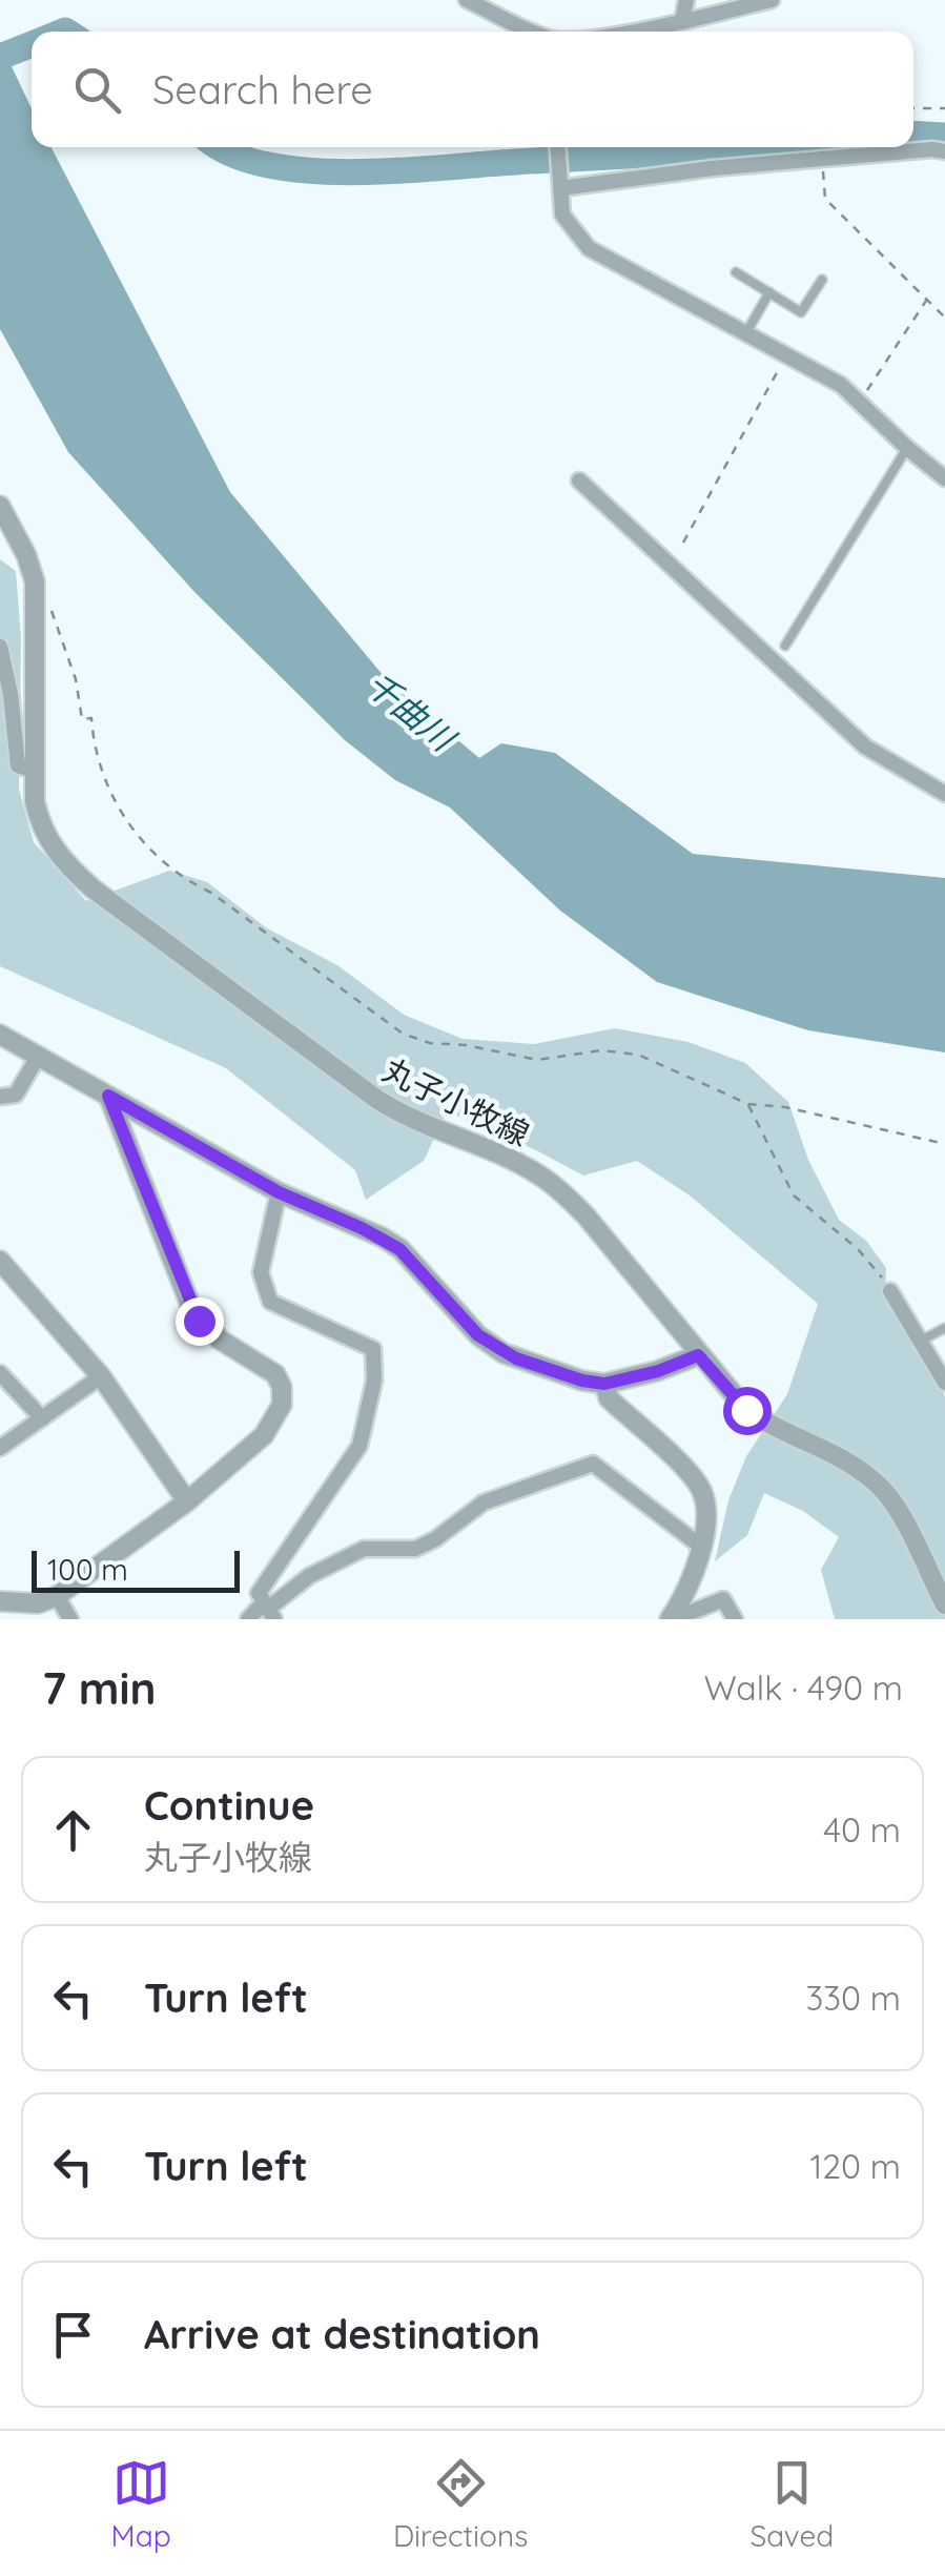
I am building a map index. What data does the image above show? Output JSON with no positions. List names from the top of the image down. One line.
{"streets":{"street":["丸子小牧線"]},"water":["千曲川"],"scale_bar":"100 m","page":{"search":"Search here","scale":"100 m","heading":["7 min","Walk · 490 m"],"list":[["Continue","丸子小牧線","40 m"],["Turn left","330 m"],["Turn left","120 m"],"Arrive at destination"],"nav":["Map","Directions","Saved"]}}
